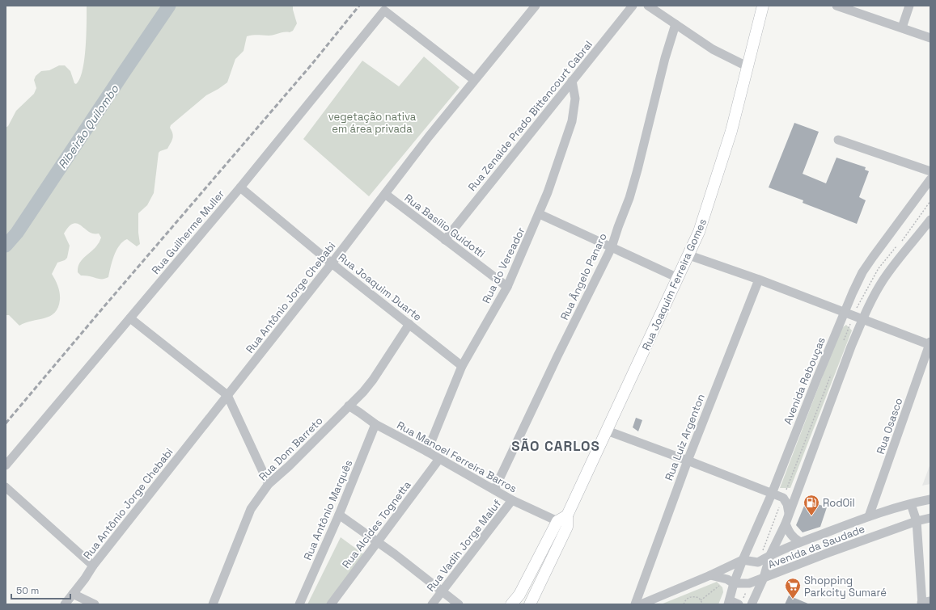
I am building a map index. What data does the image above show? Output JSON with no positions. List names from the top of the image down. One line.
{"streets":{"main road":["Rua Joaquim Ferreira Gomes"],"street":["Rua Zenaide Prado Bittencourt Cabral","Rua Basílio Guidotti","Rua Guilherme Muller","Rua do Vereador","Rua Ângelo Panaro","Rua Joaquim Duarte","Rua Antônio Jorge Chebabi","Avenida Rebouças","Rua Osasco","Rua Luiz Argenton","Rua Dom Barreto","Rua Manoel Ferreira Barros","Rua Antônio Marquês","Rua Alcides Tognetta","Rua Vadih Jorge Maluf","Avenida da Saudade"]},"crossings":[["Rua Zenaide Prado Bittencourt Cabral","Rua Basílio Guidotti"],["Rua Zenaide Prado Bittencourt Cabral","Rua do Vereador"],["Rua Basílio Guidotti","Rua do Vereador"],["Rua Basílio Guidotti","Rua Antônio Jorge Chebabi"],["Rua Guilherme Muller","Rua Joaquim Duarte"],["Rua Guilherme Muller","Rua Antônio Jorge Chebabi"],["Rua do Vereador","Rua Joaquim Duarte"],["Rua do Vereador","Rua Manoel Ferreira Barros"],["Rua Ângelo Panaro","Rua Manoel Ferreira Barros"],["Rua Joaquim Ferreira Gomes","Rua Manoel Ferreira Barros"],["Rua Joaquim Duarte","Rua Antônio Jorge Chebabi"],["Rua Joaquim Duarte","Rua Dom Barreto"],["Avenida Rebouças","Avenida da Saudade"],["Rua Osasco","Avenida da Saudade"],["Rua Dom Barreto","Rua Manoel Ferreira Barros"],["Rua Manoel Ferreira Barros","Rua Antônio Marquês"],["Rua Manoel Ferreira Barros","Rua Alcides Tognetta"],["Rua Manoel Ferreira Barros","Rua Vadih Jorge Maluf"]],"districts":["SÃO CARLOS"],"water":["Ribeirão Quilombo"],"parks":["vegetação nativa em área privada"],"places":{"fuel station":["RodOil"],"supermarket":["Shopping Parkcity Sumaré"]},"scale_bar":"50 m"}
